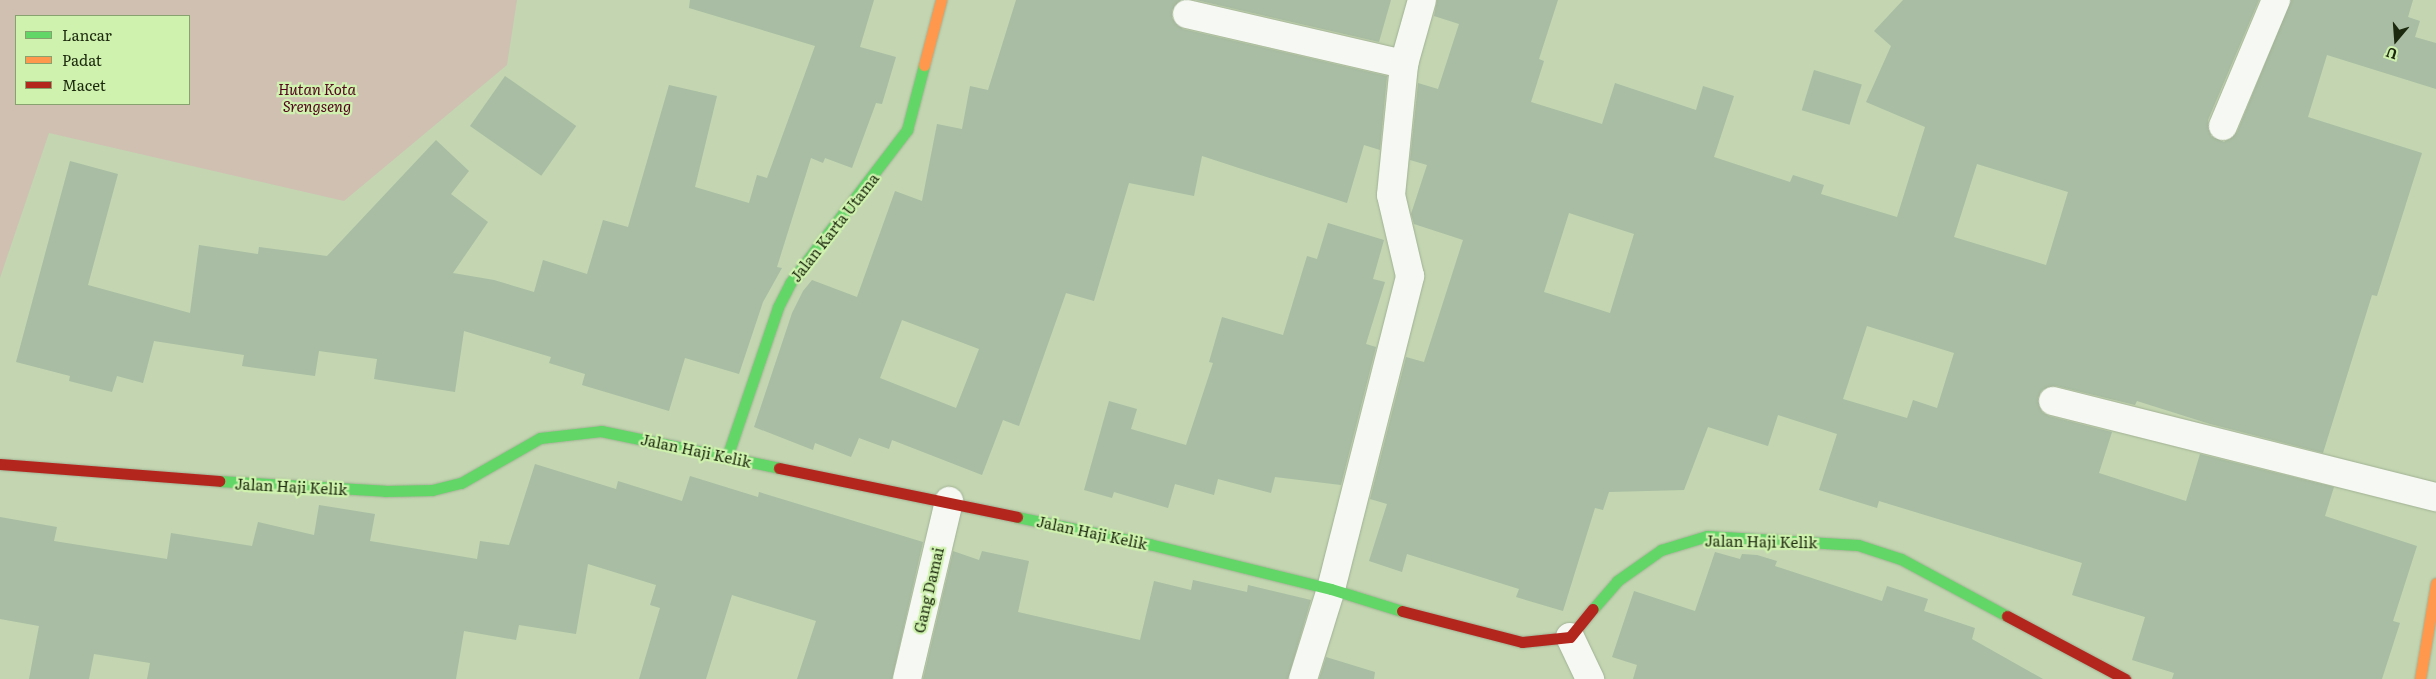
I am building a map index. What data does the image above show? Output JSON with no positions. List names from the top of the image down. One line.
{"streets":{"street":["Jalan Karta Utama","Jalan Haji Kelik","Gang Damai"]},"crossings":[["Jalan Karta Utama","Jalan Haji Kelik"],["Jalan Haji Kelik","Gang Damai"]],"parks":["Hutan Kota Srengseng"],"legend":["Lancar","Padat","Macet"],"north":"bottom"}
